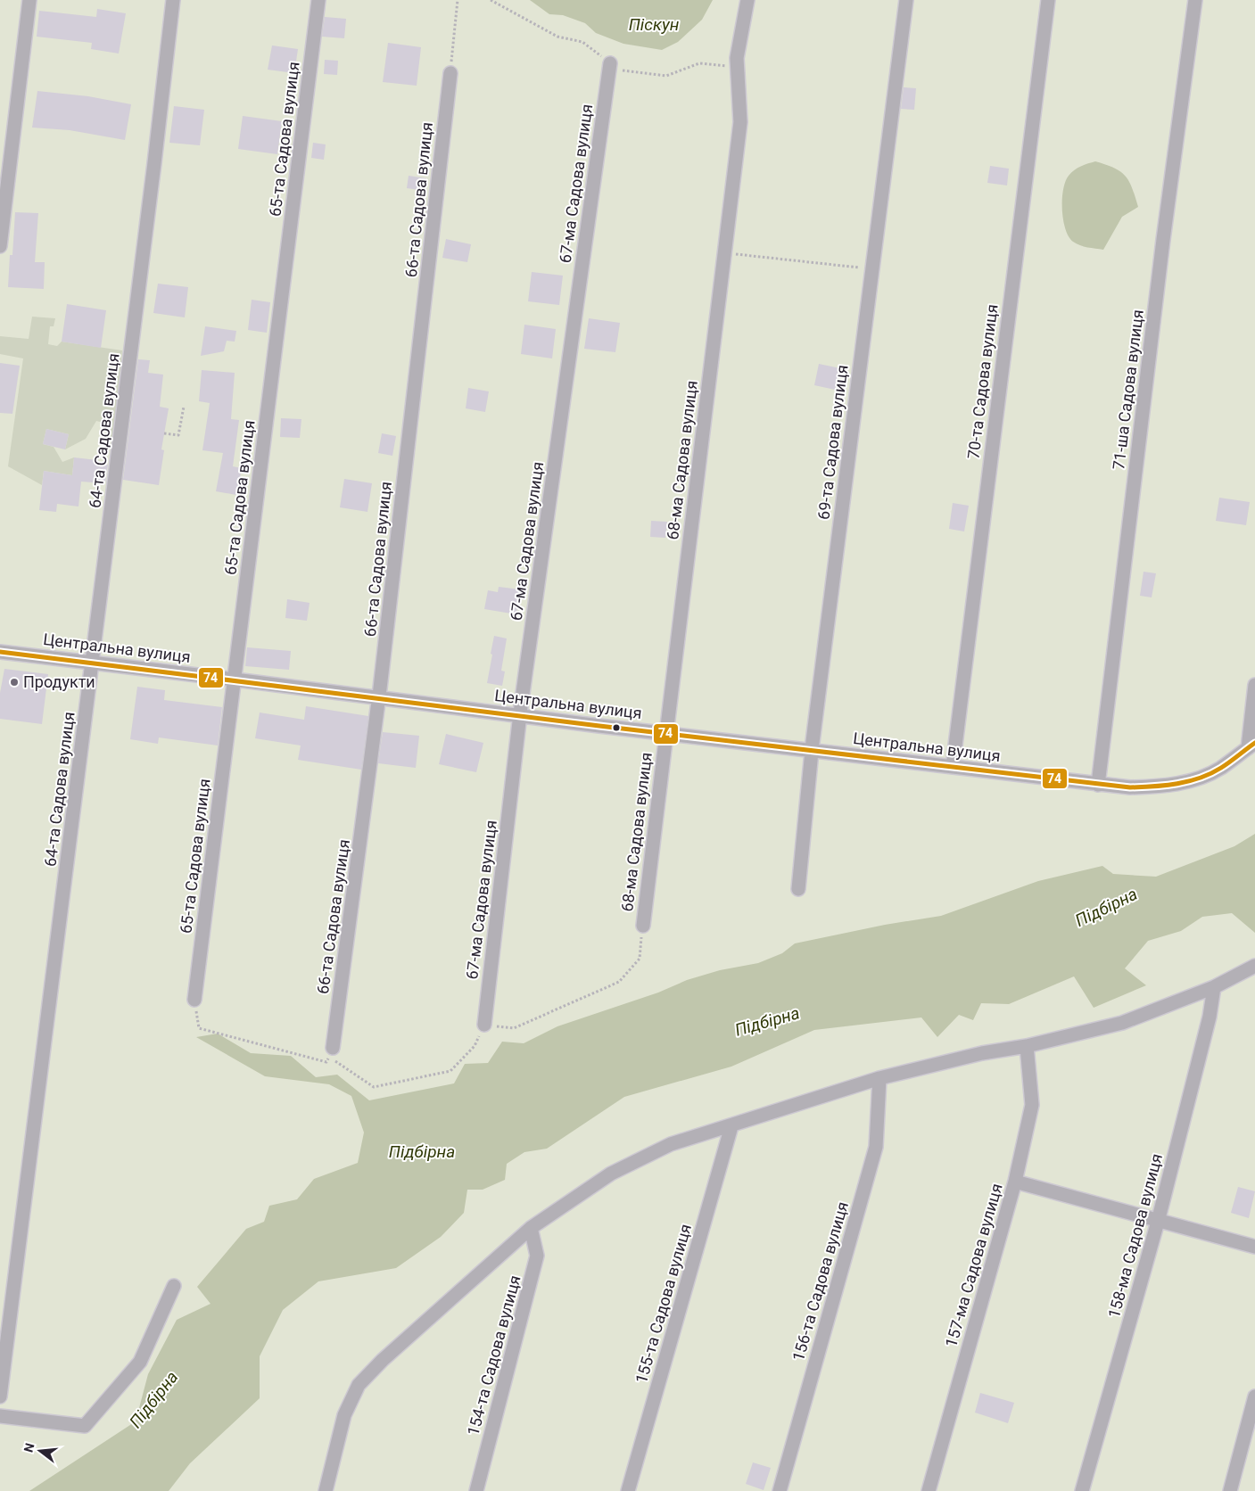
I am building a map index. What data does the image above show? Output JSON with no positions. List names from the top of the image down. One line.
{"streets":{"street":["65-та Садова вулиця","67-ма Садова вулиця","66-та Садова вулиця","70-та Садова вулиця","71-ша Садова вулиця","64-та Садова вулиця","69-та Садова вулиця","68-ма Садова вулиця","Центральна вулиця","158-ма Садова вулиця","157-ма Садова вулиця","156-та Садова вулиця","155-та Садова вулиця","154-та Садова вулиця"]},"crossings":[["65-та Садова вулиця","Центральна вулиця"],["67-ма Садова вулиця","Центральна вулиця"],["66-та Садова вулиця","Центральна вулиця"],["70-та Садова вулиця","Центральна вулиця"],["71-ша Садова вулиця","Центральна вулиця"],["64-та Садова вулиця","Центральна вулиця"],["69-та Садова вулиця","Центральна вулиця"],["68-ма Садова вулиця","Центральна вулиця"]],"water":["Піскун","Підбірна"],"places":["Продукти"],"lines":["transit line 74"],"north":"left"}
